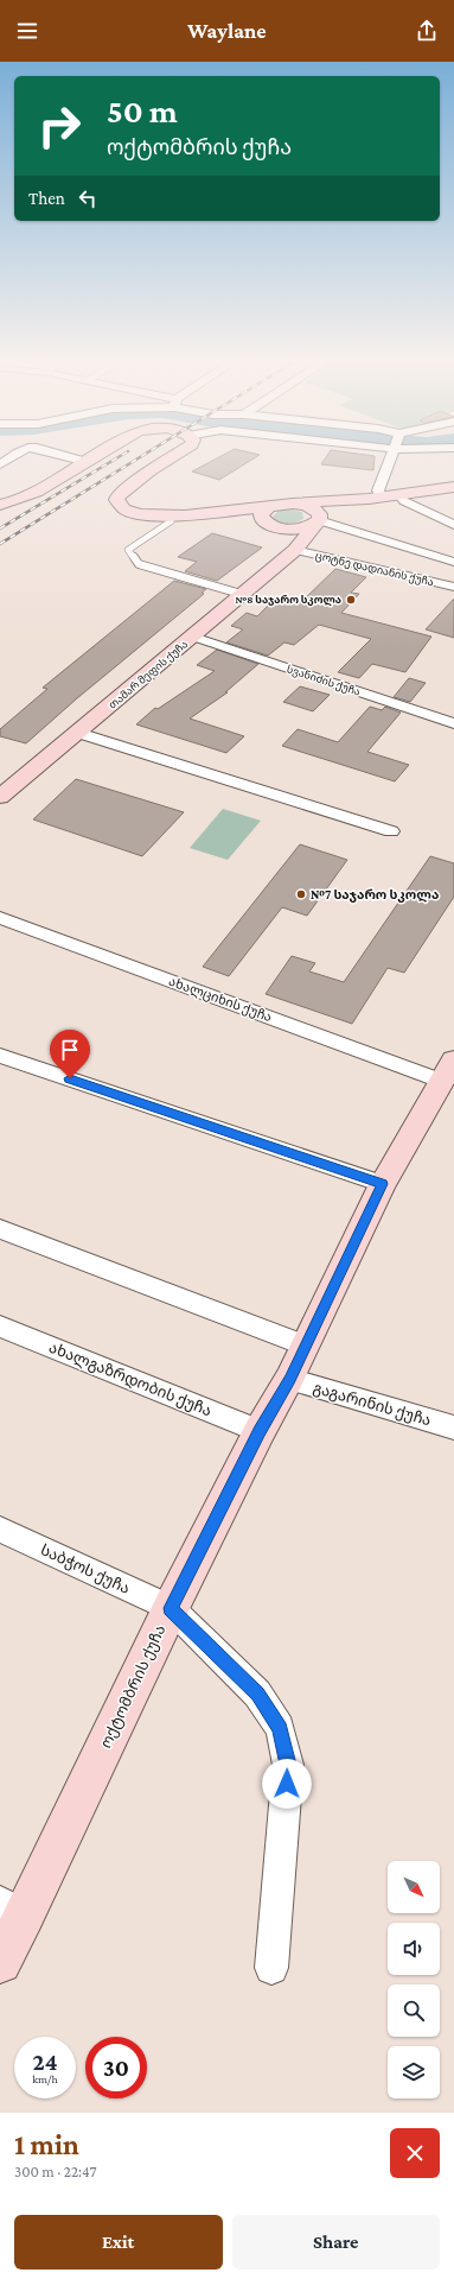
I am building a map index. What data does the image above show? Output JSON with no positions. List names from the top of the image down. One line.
{"streets":{"street":["ცოტნე დადიანის ქუჩა","თამარ მეფის ქუჩა","სვანიძის ქუჩა","ახალციხის ქუჩა","ახალგაზრდობის ქუჩა","გაგარინის ქუჩა","საბჭოს ქუჩა","ოქტომბრის ქუჩა"]},"crossings":[["ცოტნე დადიანის ქუჩა","თამარ მეფის ქუჩა"],["თამარ მეფის ქუჩა","სვანიძის ქუჩა"],["ახალციხის ქუჩა","ოქტომბრის ქუჩა"],["ახალგაზრდობის ქუჩა","ოქტომბრის ქუჩა"],["გაგარინის ქუჩა","ოქტომბრის ქუჩა"],["საბჭოს ქუჩა","ოქტომბრის ქუჩა"]],"places":["№8 საჯარო სკოლა","№7 საჯარო სკოლა"],"north":"bottom right","page":{"header":"Waylane","turn":["50 m","ოქტომბრის ქუჩა"],"then":"Then","speed":"24 km/h","limit":"30","heading":["1 min","300 m · 22:47"],"buttons":["Exit","Share"]}}
